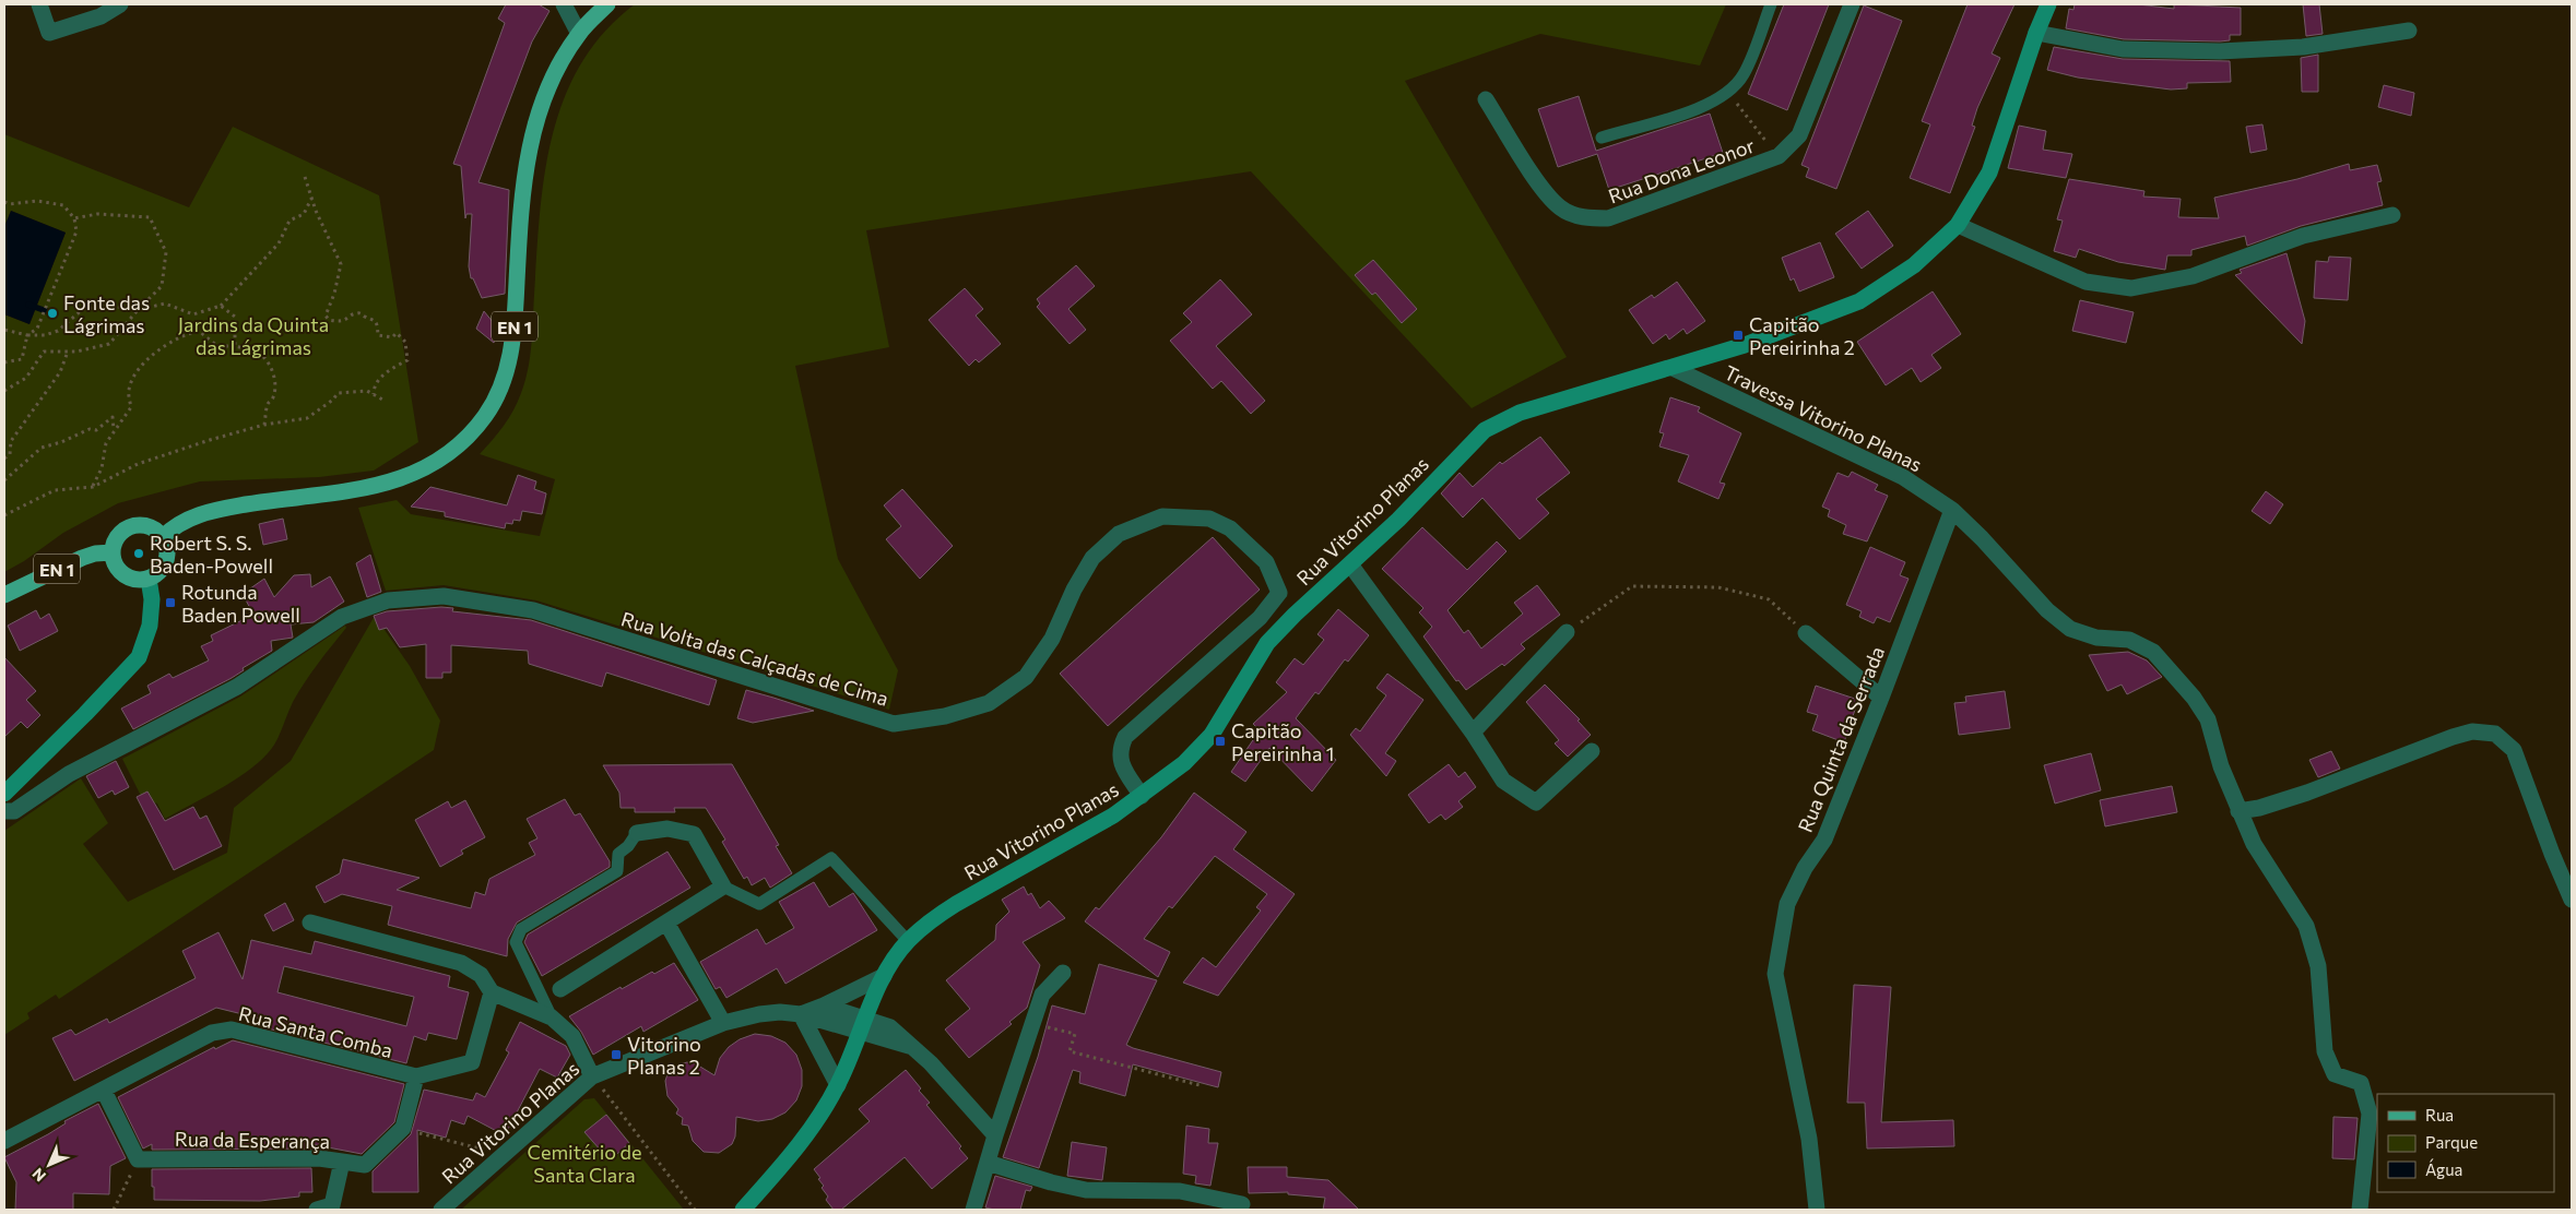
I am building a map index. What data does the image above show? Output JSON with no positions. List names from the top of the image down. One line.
{"streets":{"main road":["EN 1"],"street":["Rua Dona Leonor","Travessa Vitorino Planas","Rua Vitorino Planas","Rua Volta das Calçadas de Cima","Rua Quinta da Serrada","Rua Santa Comba","Rua da Esperança"]},"crossings":[["Travessa Vitorino Planas","Rua Vitorino Planas"],["Travessa Vitorino Planas","Rua Quinta da Serrada"],["Rua Vitorino Planas","Rua Volta das Calçadas de Cima"],["Rua Santa Comba","Rua da Esperança"]],"parks":["Jardins da Quinta das Lágrimas","Cemitério de Santa Clara"],"places":{"other":["Fonte das Lágrimas","Robert S. S. Baden-Powell"],"transit":["Capitão Pereirinha 2","Rotunda Baden Powell","Capitão Pereirinha 1","Vitorino Planas 2"]},"legend":["Rua","Parque","Água"],"north":"bottom left"}
